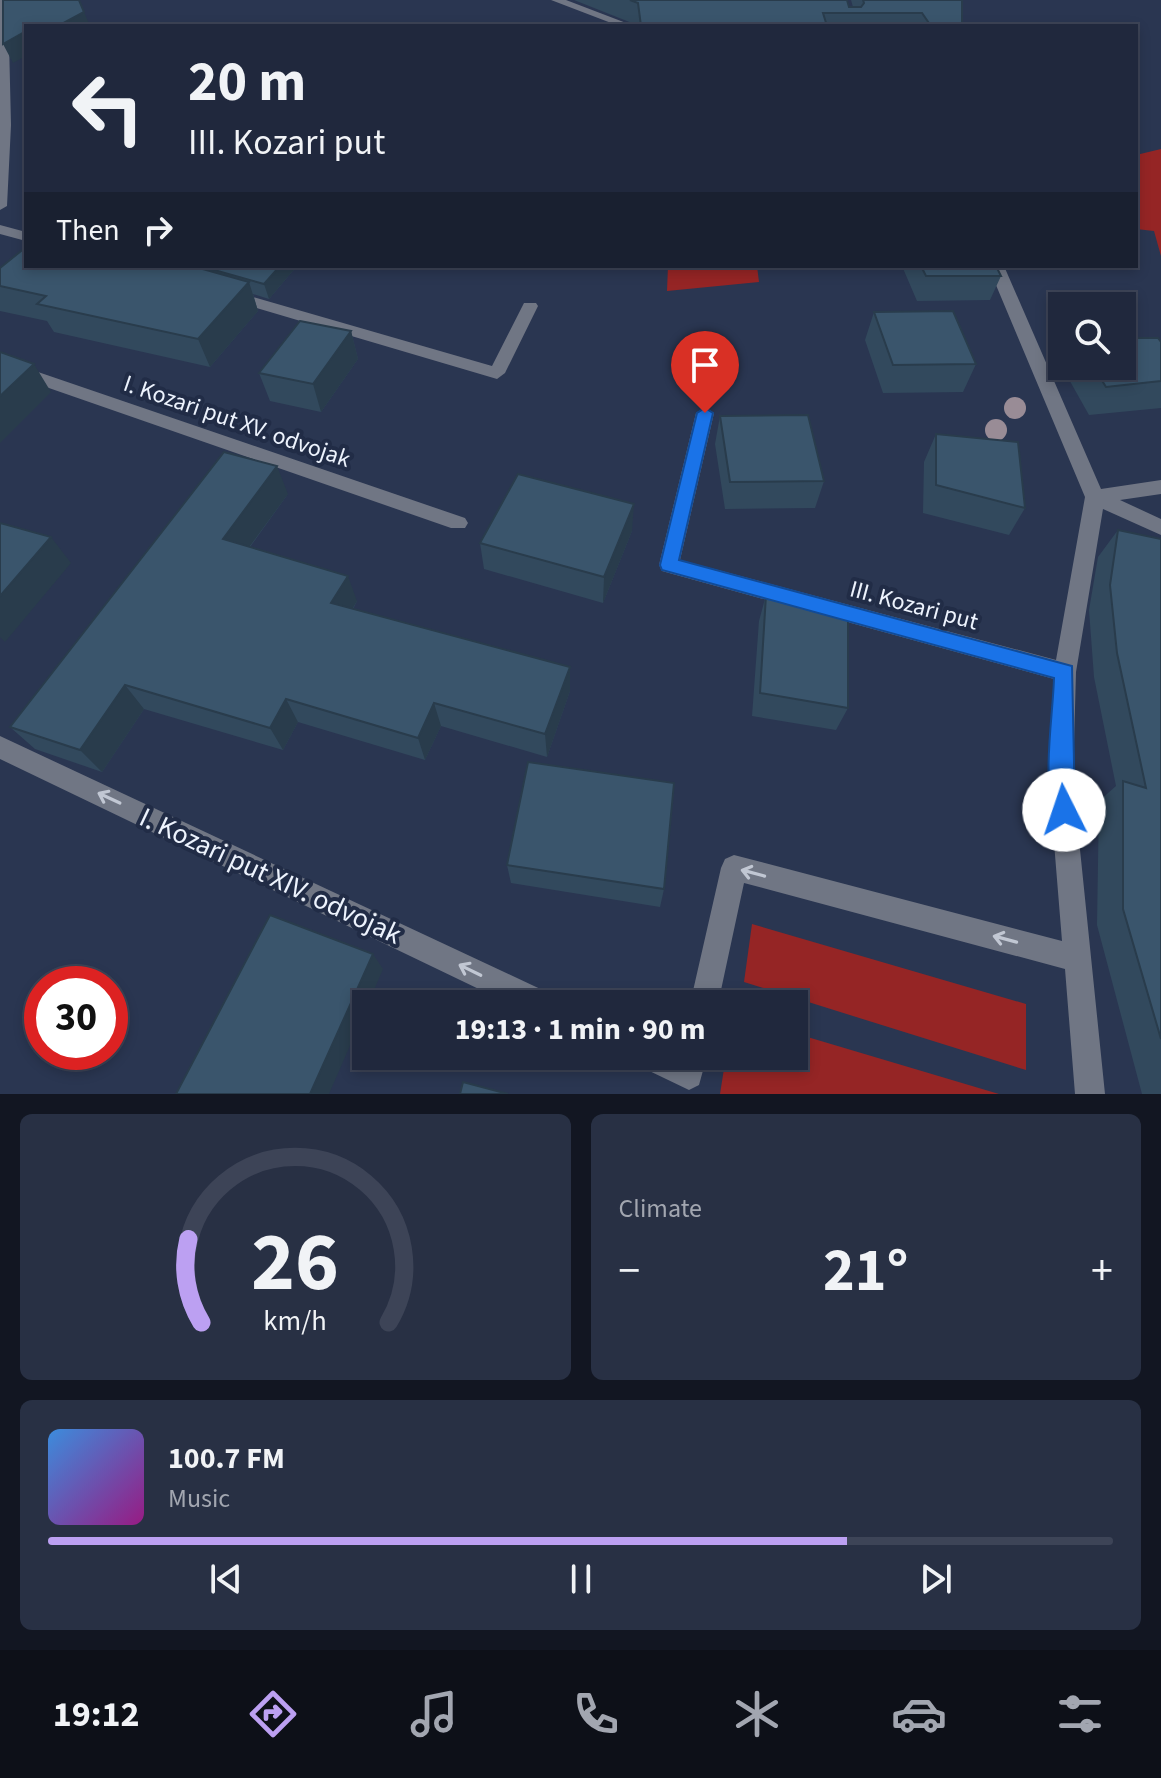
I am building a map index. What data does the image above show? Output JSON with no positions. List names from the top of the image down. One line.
{"streets":{"street":["I. Kozari put XV. odvojak","III. Kozari put","I. Kozari put XIV. odvojak"]},"one_way":["I. Kozari put XIV. odvojak"],"page":{"turn":["20 m","III. Kozari put"],"then":"Then","limit":"30","trip":"19:13 · 1 min · 90 m","tile":"Climate","heat":["−","21°","+"],"song":["100.7 FM","Music"],"tabs":"19:12","gauge":["26","km/h"]}}
